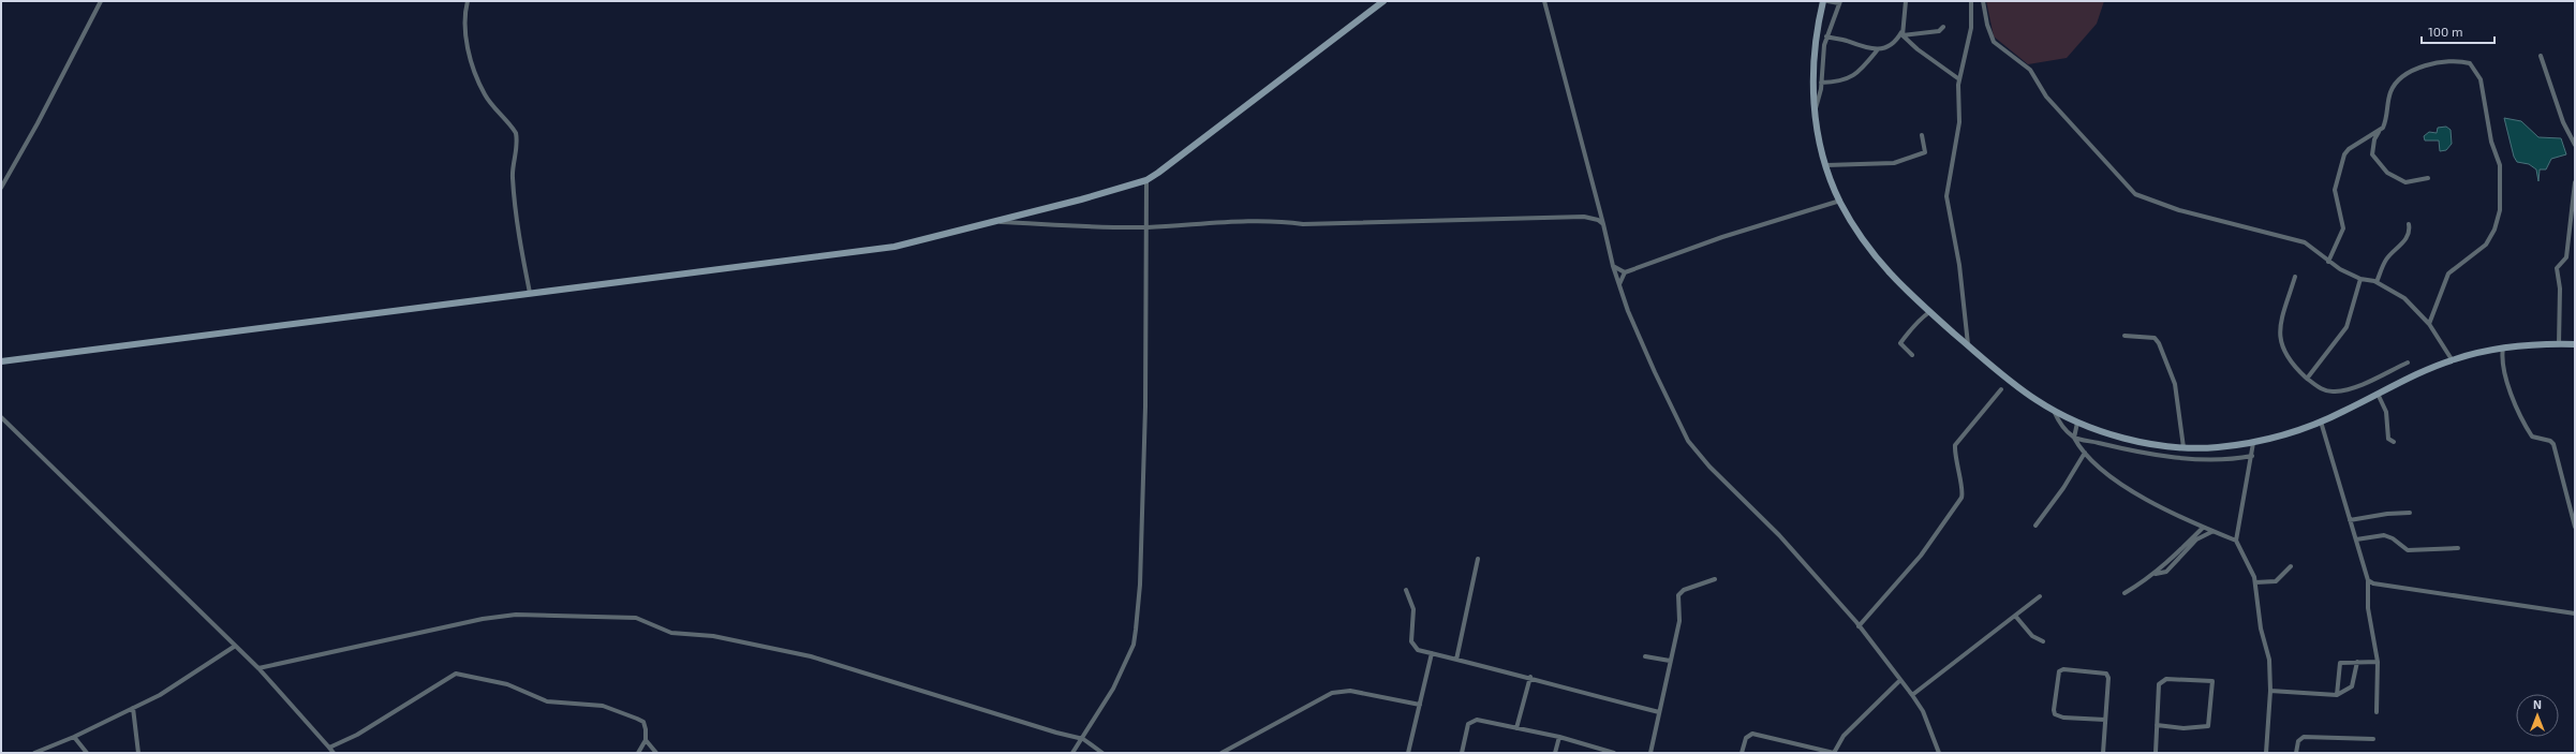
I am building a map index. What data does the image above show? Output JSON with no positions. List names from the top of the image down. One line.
{"scale_bar":"100 m","north":"top"}
